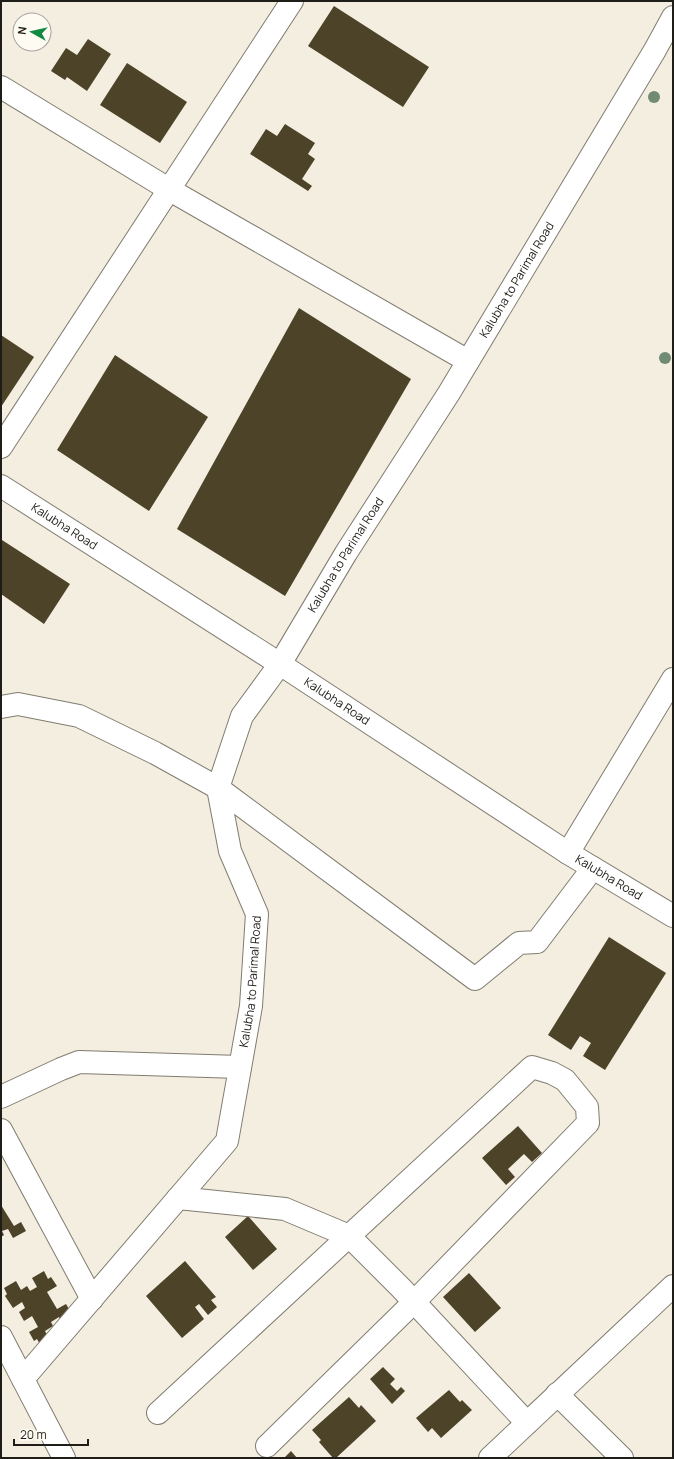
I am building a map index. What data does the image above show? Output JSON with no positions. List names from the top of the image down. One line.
{"streets":{"street":["Kalubha to Parimal Road","Kalubha Road"]},"crossings":[["Kalubha to Parimal Road","Kalubha Road"]],"scale_bar":"20 m","north":"left"}
